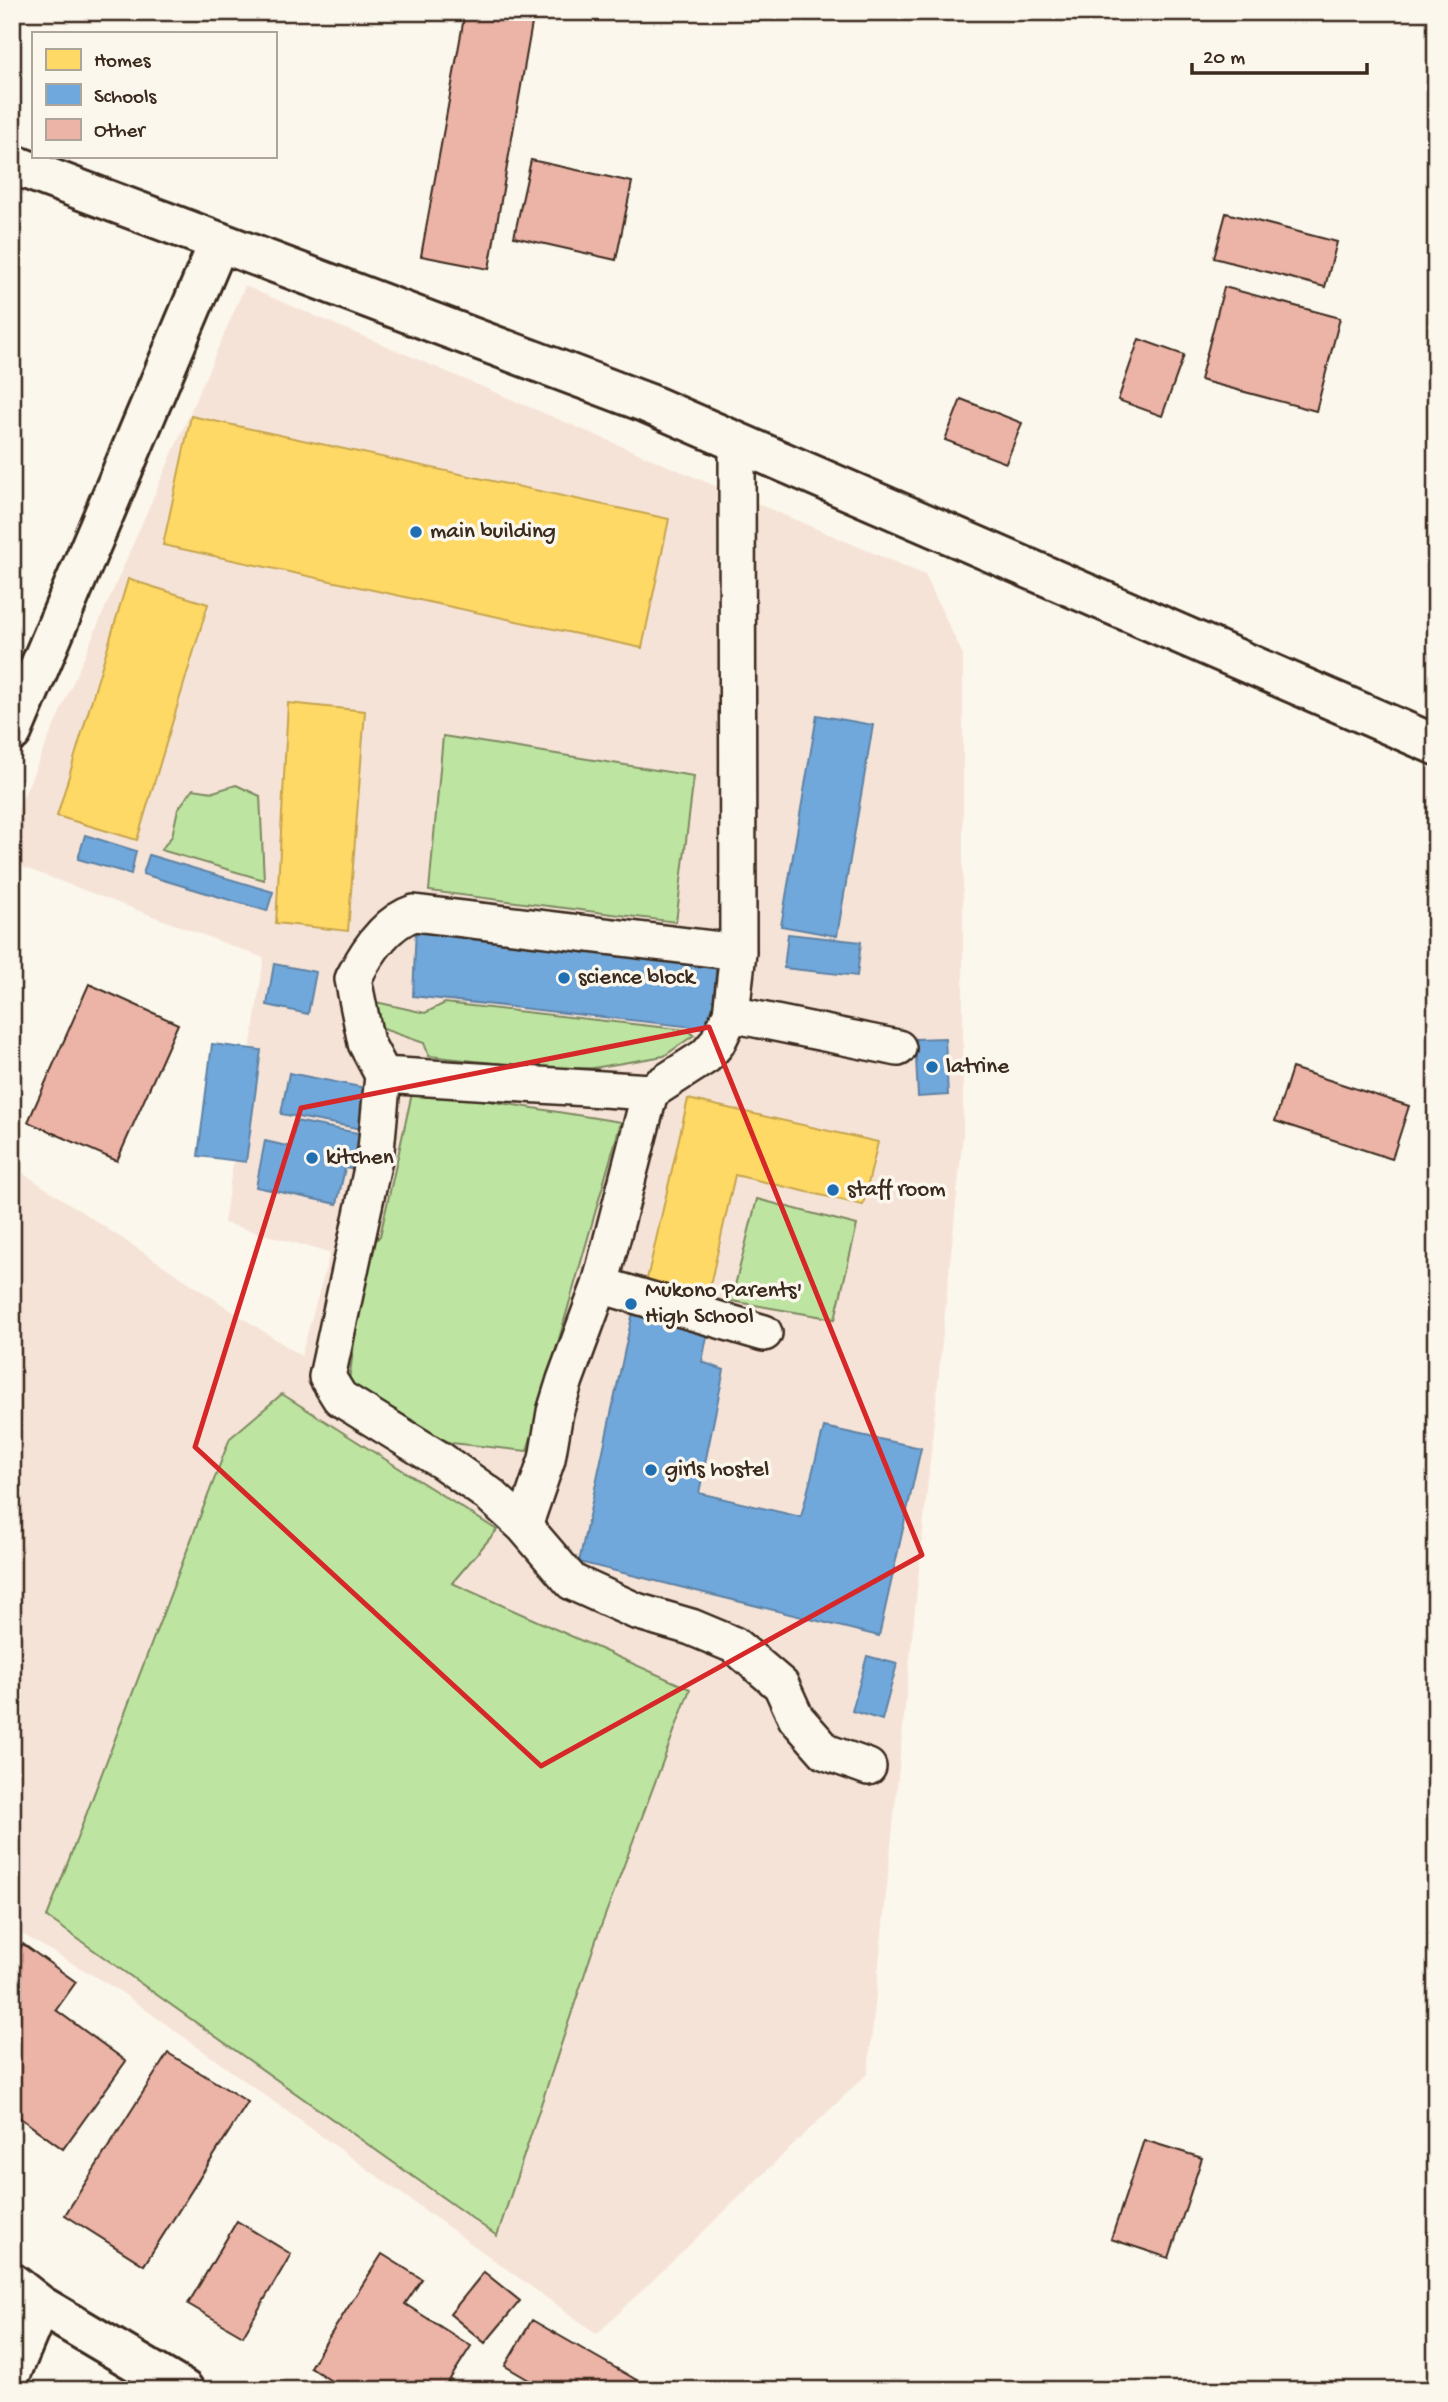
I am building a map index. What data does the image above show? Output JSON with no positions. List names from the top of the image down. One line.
{"places":["main building","science block","latrine","kitchen","staff room","Mukono Parents' High School","girls hostel"],"legend":["Homes","Schools","Other"],"scale_bar":"20 m"}
